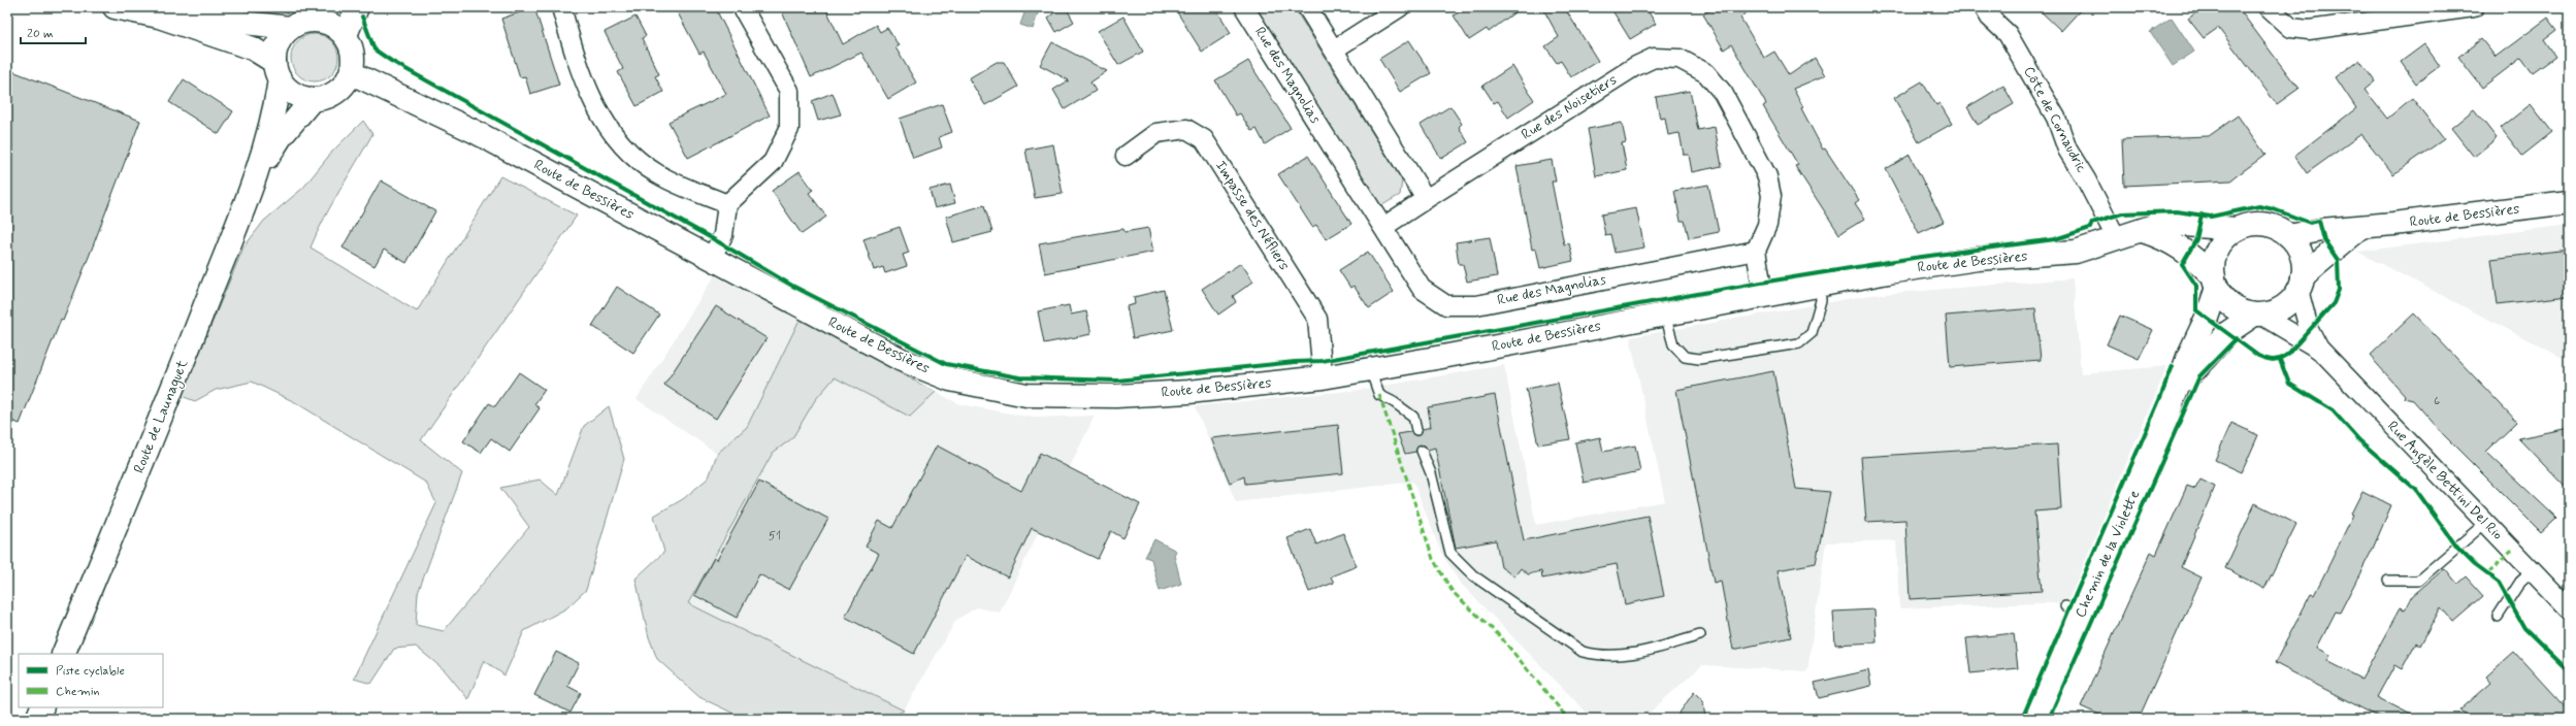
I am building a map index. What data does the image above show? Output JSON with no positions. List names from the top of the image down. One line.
{"streets":{"main road":["Route de Bessières","Route de Launaguet","Chemin de la Violette"],"street":["Rue des Magnolias","Rue des Noisetiers","Côte de Cornaudric","Impasse des Néfliers","Rue Angèle Bettini Del Rio"]},"crossings":[["Rue des Magnolias","Rue des Noisetiers"],["Côte de Cornaudric","Route de Bessières"],["Route de Bessières","Impasse des Néfliers"],["Route de Bessières","Route de Launaguet"],["Route de Bessières","Rue Angèle Bettini Del Rio"],["Route de Bessières","Chemin de la Violette"],["Rue Angèle Bettini Del Rio","Chemin de la Violette"]],"house_numbers":["6","51"],"legend":["Piste cyclable","Chemin"],"scale_bar":"20 m"}
